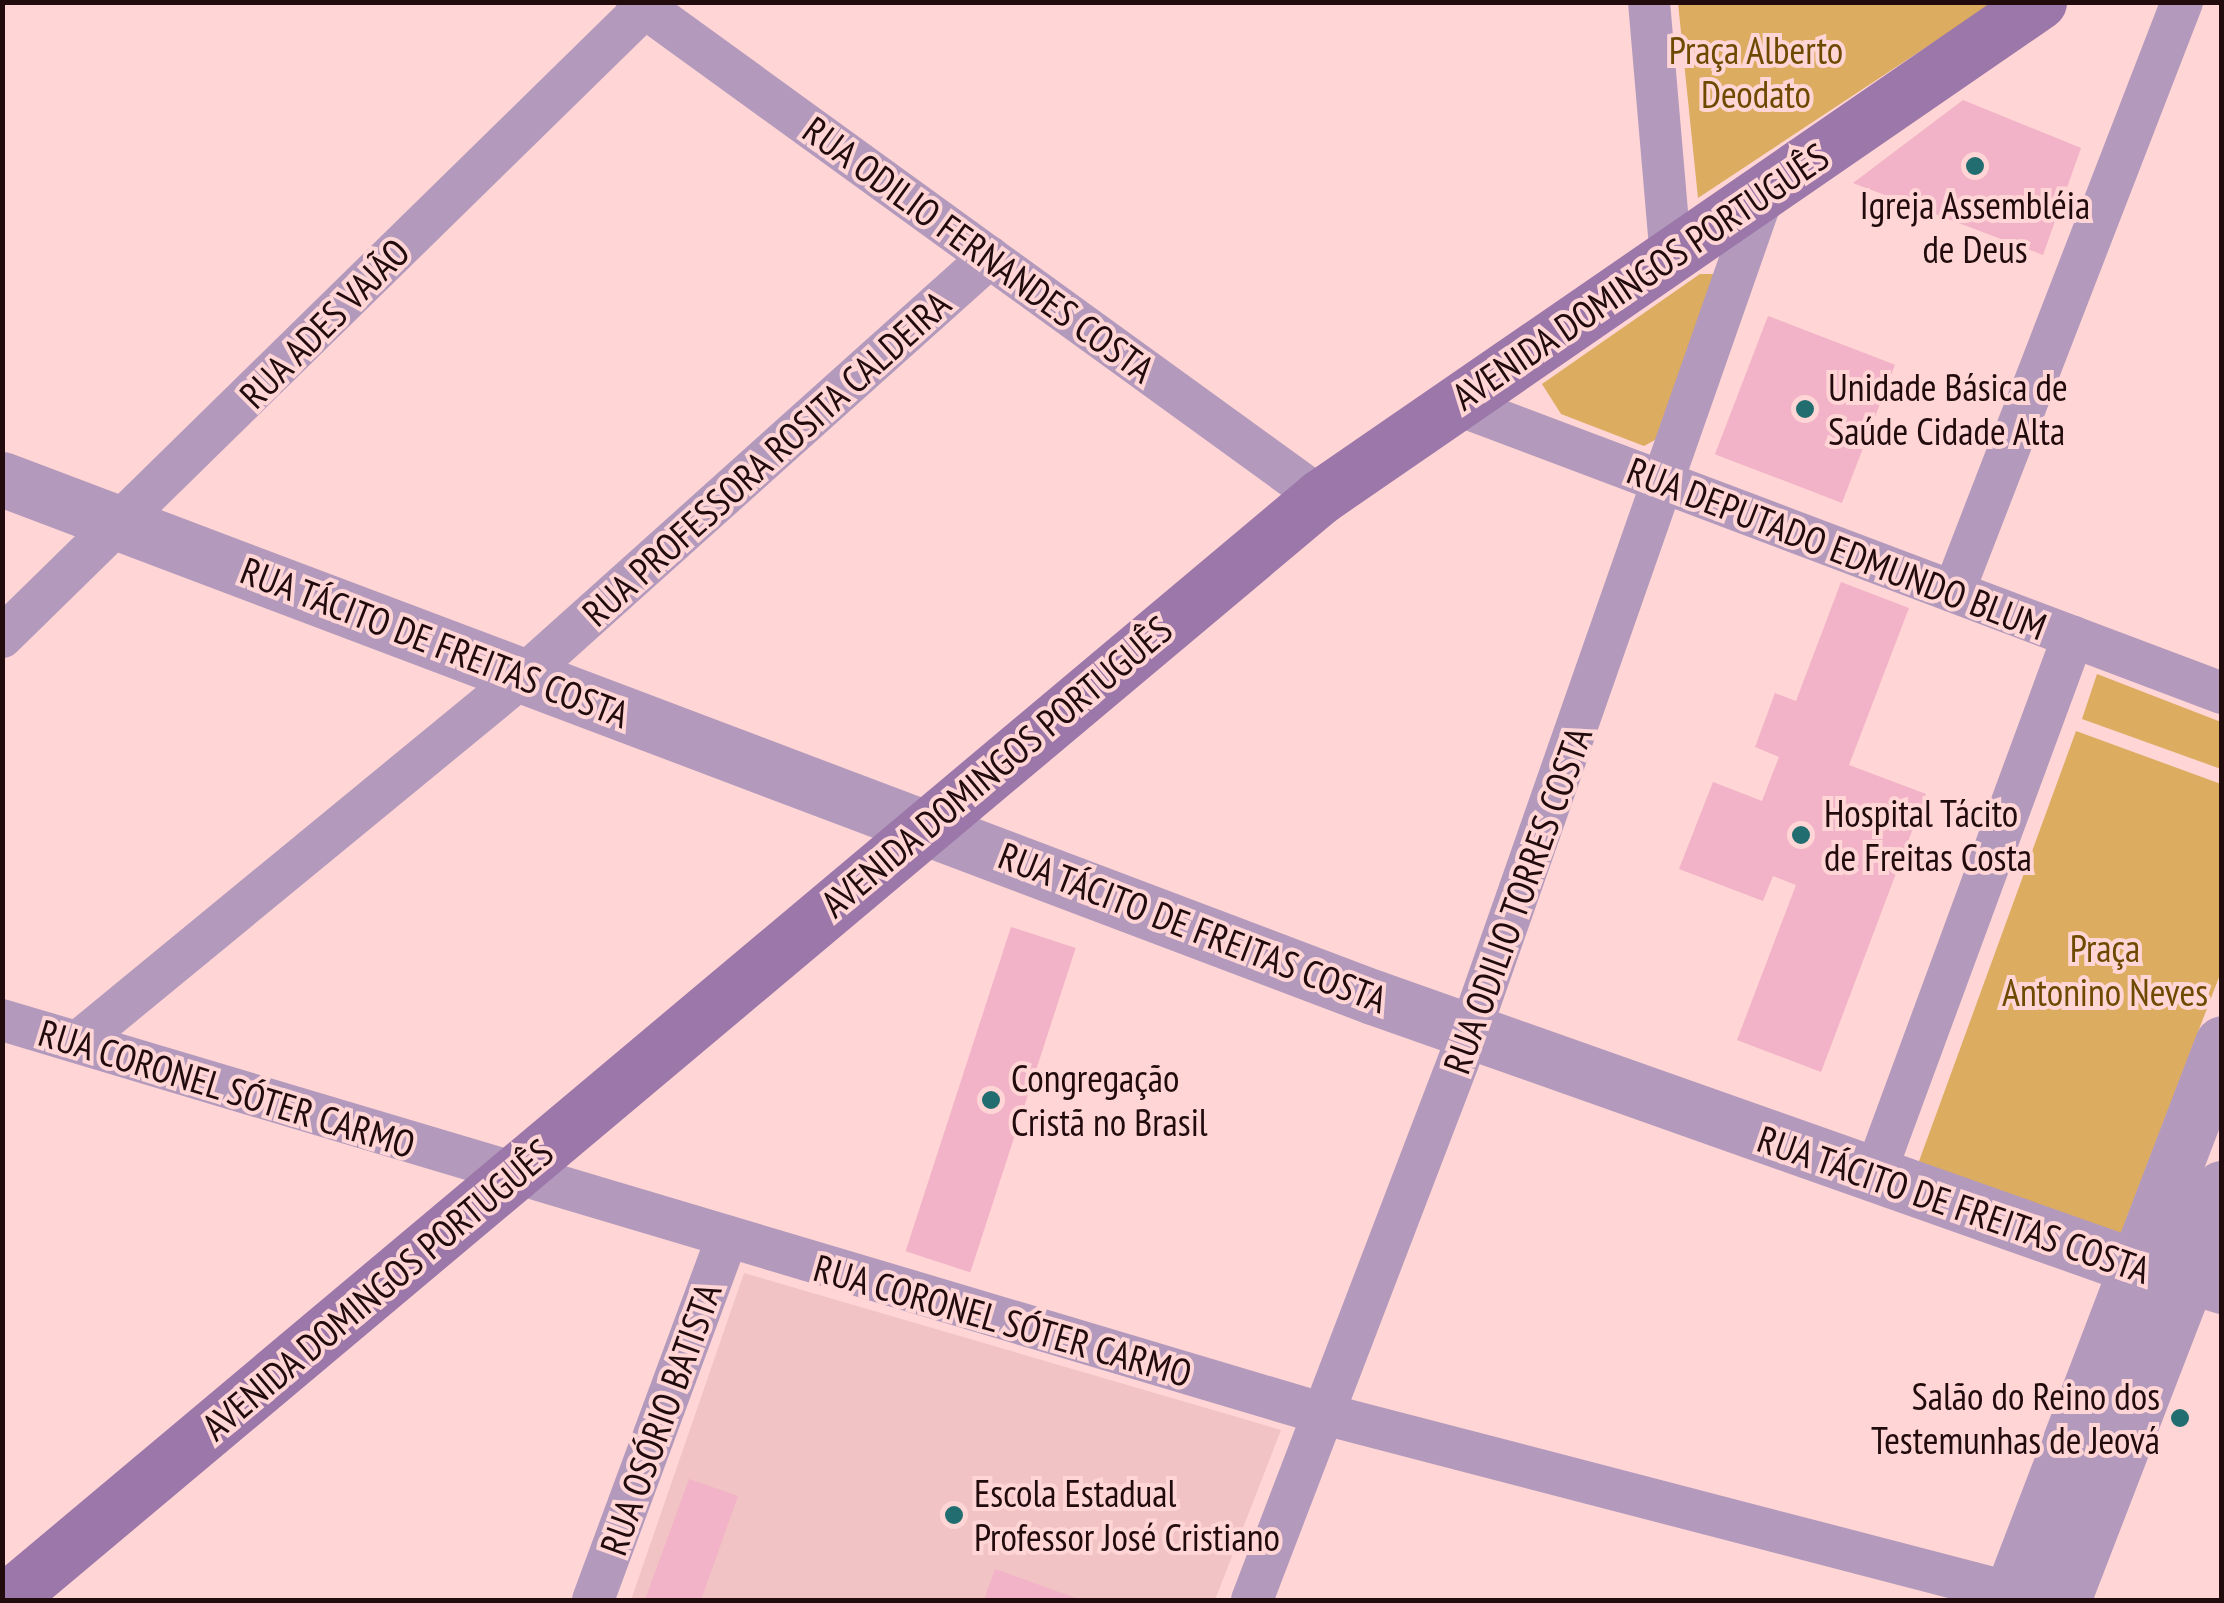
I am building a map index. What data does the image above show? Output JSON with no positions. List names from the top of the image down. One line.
{"streets":{"main road":["AVENIDA DOMINGOS PORTUGUÊS"],"street":["RUA ODILIO FERNANDES COSTA","RUA ADES VAJÃO","RUA PROFESSORA ROSITA CALDEIRA","RUA DEPUTADO EDMUNDO BLUM","RUA TÁCITO DE FREITAS COSTA","RUA ODILIO TORRES COSTA","RUA CORONEL SÓTER CARMO","RUA OSÓRIO BATISTA"]},"crossings":[["RUA ODILIO FERNANDES COSTA","AVENIDA DOMINGOS PORTUGUÊS"],["RUA ODILIO FERNANDES COSTA","RUA ADES VAJÃO"],["RUA ODILIO FERNANDES COSTA","RUA PROFESSORA ROSITA CALDEIRA"],["AVENIDA DOMINGOS PORTUGUÊS","RUA DEPUTADO EDMUNDO BLUM"],["AVENIDA DOMINGOS PORTUGUÊS","RUA TÁCITO DE FREITAS COSTA"],["AVENIDA DOMINGOS PORTUGUÊS","RUA ODILIO TORRES COSTA"],["AVENIDA DOMINGOS PORTUGUÊS","RUA CORONEL SÓTER CARMO"],["RUA ADES VAJÃO","RUA TÁCITO DE FREITAS COSTA"],["RUA PROFESSORA ROSITA CALDEIRA","RUA TÁCITO DE FREITAS COSTA"],["RUA PROFESSORA ROSITA CALDEIRA","RUA CORONEL SÓTER CARMO"],["RUA DEPUTADO EDMUNDO BLUM","RUA ODILIO TORRES COSTA"],["RUA TÁCITO DE FREITAS COSTA","RUA ODILIO TORRES COSTA"],["RUA ODILIO TORRES COSTA","RUA CORONEL SÓTER CARMO"],["RUA CORONEL SÓTER CARMO","RUA OSÓRIO BATISTA"]],"parks":["Praça Alberto Deodato","Praça Antonino Neves"],"places":["Igreja Assembléia de Deus","Unidade Básica de Saúde Cidade Alta","Hospital Tácito de Freitas Costa","Congregação Cristã no Brasil","Salão do Reino dos Testemunhas de Jeová","Escola Estadual Professor José Cristiano"]}
